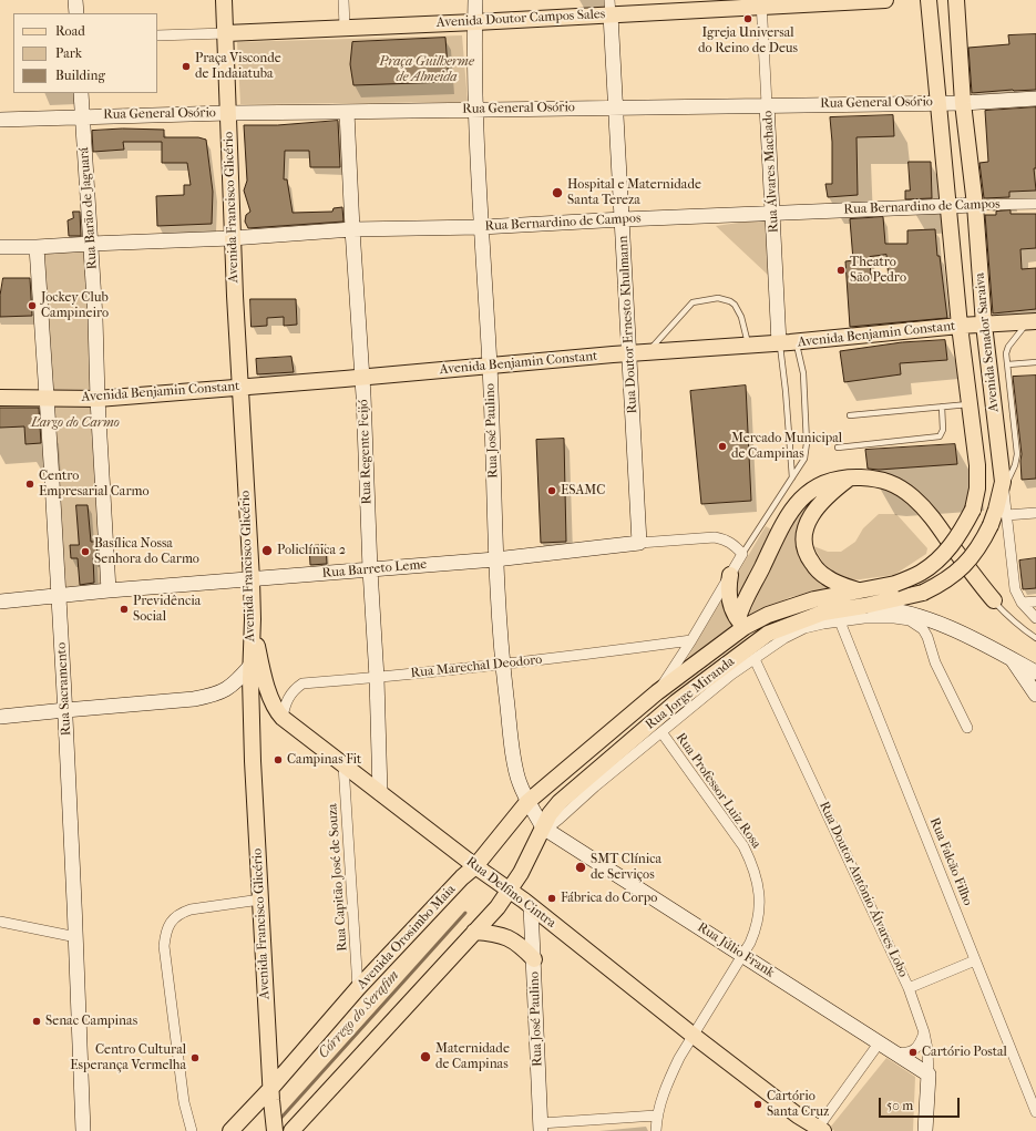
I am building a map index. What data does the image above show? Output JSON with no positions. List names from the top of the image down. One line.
{"streets":{"main road":["Avenida Doutor Campos Sales","Rua General Osório","Rua Álvares Machado","Avenida Francisco Glicério","Rua Bernardino de Campos","Rua Barão de Jaguará","Rua Doutor Ernesto Khulmann","Avenida Benjamin Constant","Avenida Senador Saraiva","Rua José Paulino","Rua Regente Feijó","Rua Barreto Leme","Rua Sacramento","Rua Jorge Miranda","Rua Doutor Antônio Álvares Lobo","Rua Delfino Cintra","Avenida Orosimbo Maia","Rua Júlio Frank"],"street":["Rua Marechal Deodoro","Rua Professor Luiz Rosa","Rua Falcão Filho","Rua Capitão José de Souza"]},"crossings":[["Avenida Doutor Campos Sales","Rua Álvares Machado"],["Avenida Doutor Campos Sales","Avenida Francisco Glicério"],["Avenida Doutor Campos Sales","Rua Doutor Ernesto Khulmann"],["Avenida Doutor Campos Sales","Rua José Paulino"],["Rua General Osório","Rua Álvares Machado"],["Rua General Osório","Avenida Francisco Glicério"],["Rua General Osório","Rua Barão de Jaguará"],["Rua General Osório","Rua Doutor Ernesto Khulmann"],["Rua General Osório","Avenida Senador Saraiva"],["Rua General Osório","Rua José Paulino"],["Rua General Osório","Rua Regente Feijó"],["Rua Álvares Machado","Rua Bernardino de Campos"],["Rua Álvares Machado","Avenida Benjamin Constant"],["Avenida Francisco Glicério","Rua Bernardino de Campos"],["Avenida Francisco Glicério","Avenida Benjamin Constant"],["Avenida Francisco Glicério","Rua Barreto Leme"],["Avenida Francisco Glicério","Rua Delfino Cintra"],["Avenida Francisco Glicério","Avenida Orosimbo Maia"],["Rua Bernardino de Campos","Rua Barão de Jaguará"],["Rua Bernardino de Campos","Rua Doutor Ernesto Khulmann"],["Rua Bernardino de Campos","Avenida Senador Saraiva"],["Rua Bernardino de Campos","Rua José Paulino"],["Rua Bernardino de Campos","Rua Regente Feijó"],["Rua Bernardino de Campos","Rua Sacramento"],["Rua Barão de Jaguará","Avenida Benjamin Constant"],["Rua Barão de Jaguará","Rua Barreto Leme"],["Rua Doutor Ernesto Khulmann","Avenida Benjamin Constant"],["Rua Doutor Ernesto Khulmann","Rua Barreto Leme"],["Avenida Benjamin Constant","Avenida Senador Saraiva"],["Avenida Benjamin Constant","Rua José Paulino"],["Avenida Benjamin Constant","Rua Regente Feijó"],["Avenida Benjamin Constant","Rua Sacramento"],["Avenida Senador Saraiva","Rua Jorge Miranda"],["Rua José Paulino","Rua Barreto Leme"],["Rua José Paulino","Rua Marechal Deodoro"],["Rua José Paulino","Rua Jorge Miranda"],["Rua José Paulino","Rua Delfino Cintra"],["Rua José Paulino","Avenida Orosimbo Maia"],["Rua José Paulino","Rua Júlio Frank"],["Rua Regente Feijó","Rua Barreto Leme"],["Rua Regente Feijó","Rua Marechal Deodoro"],["Rua Regente Feijó","Rua Delfino Cintra"],["Rua Barreto Leme","Rua Sacramento"],["Rua Barreto Leme","Rua Jorge Miranda"],["Rua Marechal Deodoro","Rua Jorge Miranda"],["Rua Marechal Deodoro","Rua Delfino Cintra"],["Rua Jorge Miranda","Rua Professor Luiz Rosa"],["Rua Jorge Miranda","Rua Falcão Filho"],["Rua Jorge Miranda","Rua Doutor Antônio Álvares Lobo"],["Rua Jorge Miranda","Avenida Orosimbo Maia"],["Rua Jorge Miranda","Rua Júlio Frank"],["Rua Professor Luiz Rosa","Rua Delfino Cintra"],["Rua Professor Luiz Rosa","Rua Júlio Frank"],["Rua Capitão José de Souza","Rua Delfino Cintra"],["Rua Capitão José de Souza","Avenida Orosimbo Maia"],["Rua Doutor Antônio Álvares Lobo","Rua Júlio Frank"],["Rua Delfino Cintra","Avenida Orosimbo Maia"]],"water":["Córrego do Serafim"],"parks":["Praça Guilherme de Almeida","Largo do Carmo"],"places":["Igreja Universal do Reino de Deus","Praça Visconde de Indaiatuba","Hospital e Maternidade Santa Tereza","Theatro São Pedro","Jockey Club Campineiro","Mercado Municipal de Campinas","Centro Empresarial Carmo","ESAMC","Policlínica 2","Basílica Nossa Senhora do Carmo","Previdência Social","Campinas Fit","SMT Clínica de Serviços","Fábrica do Corpo","Senac Campinas","Cartório Postal","Maternidade de Campinas","Centro Cultural Esperança Vermelha","Cartório Santa Cruz"],"legend":["Road","Park","Building"],"scale_bar":"50 m"}
